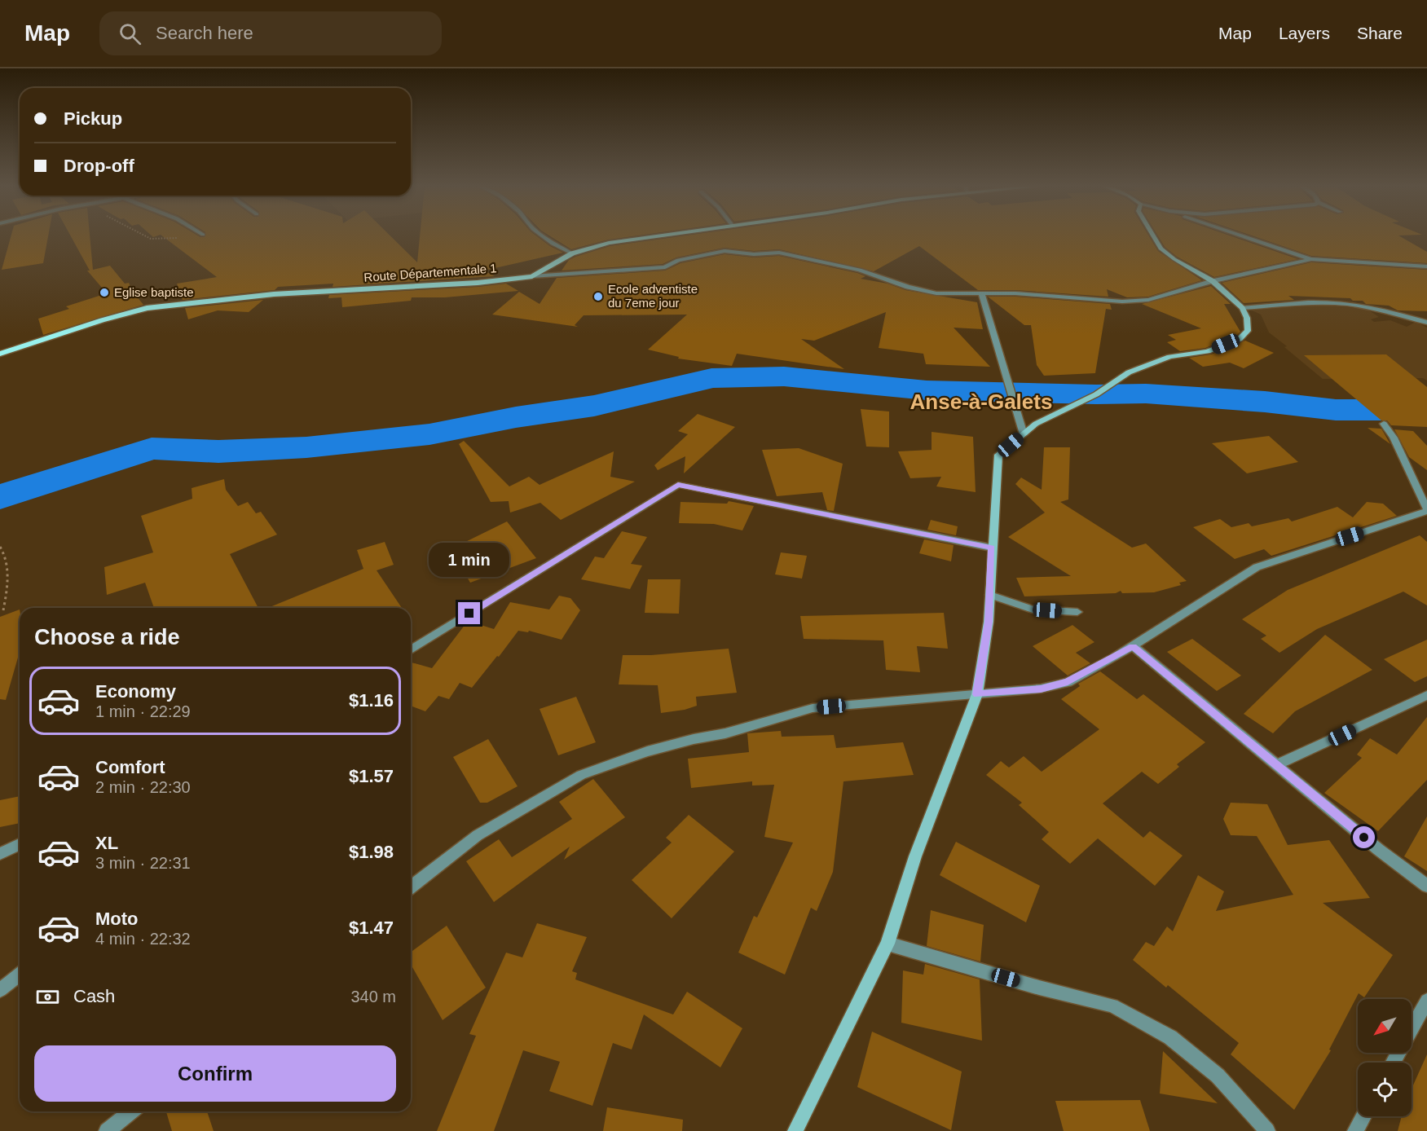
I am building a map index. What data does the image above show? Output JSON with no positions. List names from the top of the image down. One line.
{"streets":{"main road":["Route Départementale 1"]},"districts":["Anse-à-Galets"],"places":["Eglise baptiste","Ecole adventiste du 7eme jour"],"north":"bottom left","page":{"header":"Map","search":"Search here","nav":["Map","Layers","Share"],"banner":["Pickup","Drop-off"],"bubble":"1 min","heading":"Choose a ride","list":[{"name":"Economy","note":"1 min · 22:29","value":"$1.16"},{"name":"Comfort","note":"2 min · 22:30","value":"$1.57"},{"name":"XL","note":"3 min · 22:31","value":"$1.98"},{"name":"Moto","note":"4 min · 22:32","value":"$1.47"}],"pay":["Cash","340 m"],"buttons":"Confirm"}}
